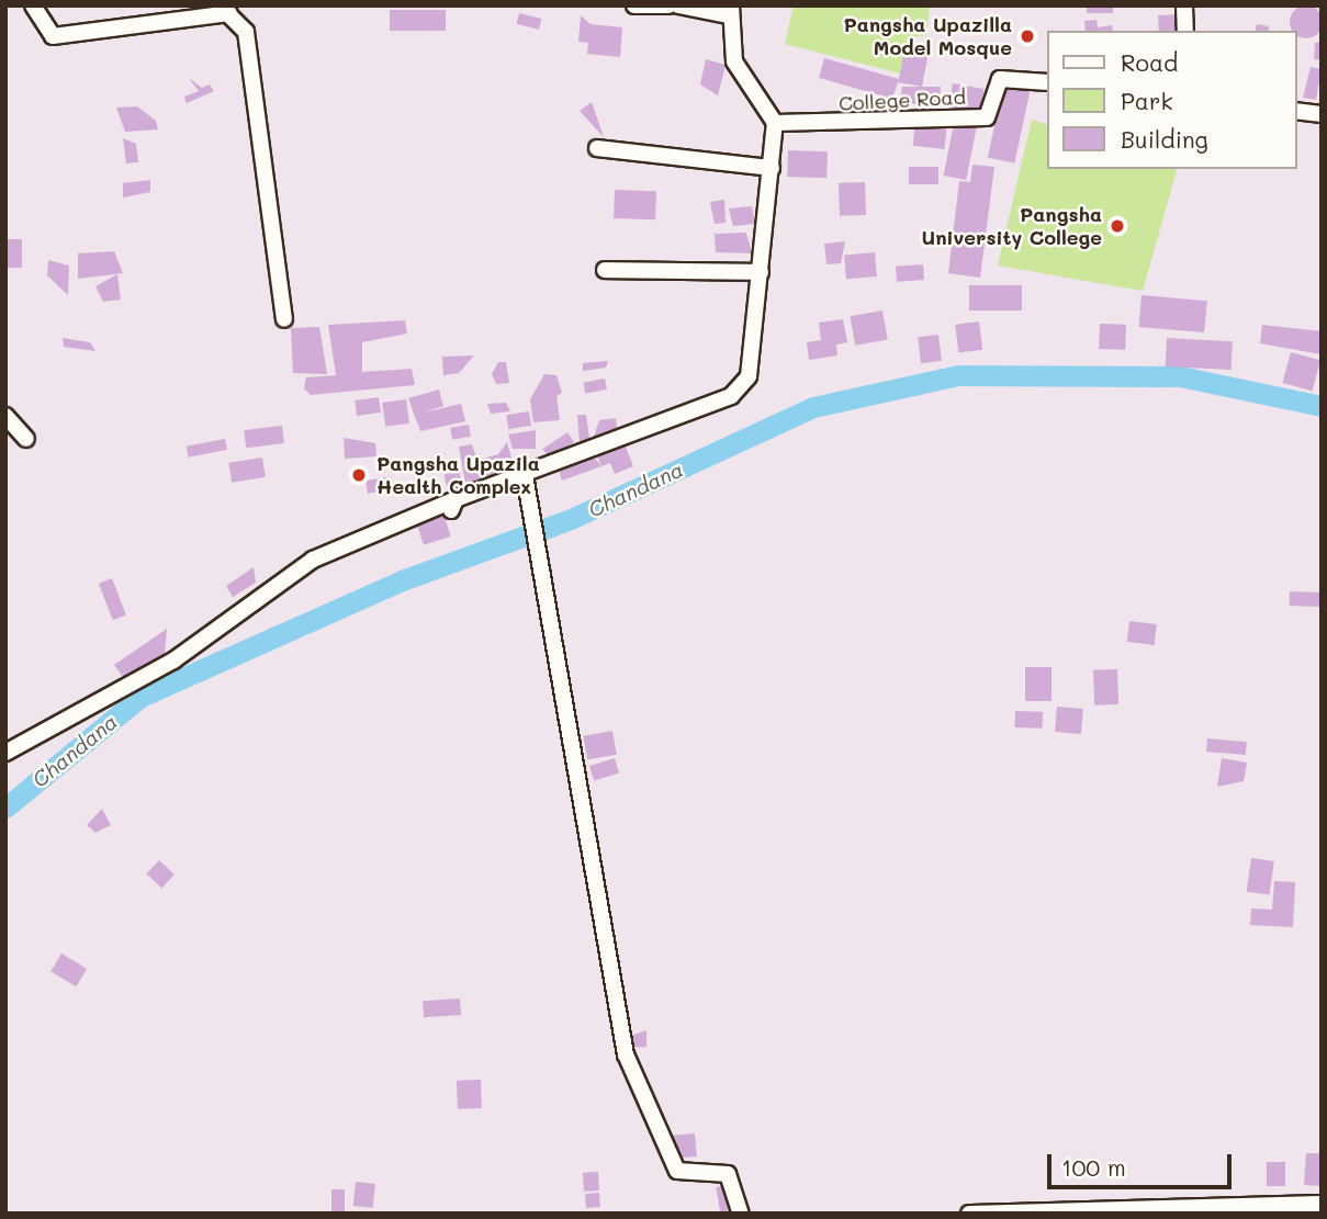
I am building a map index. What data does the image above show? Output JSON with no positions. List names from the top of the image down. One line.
{"streets":{"street":["College Road"]},"water":["Chandana"],"places":["Pangsha Upazilla Model Mosque","Pangsha University College","Pangsha Upazila Health Complex"],"legend":["Road","Park","Building"],"scale_bar":"100 m"}
